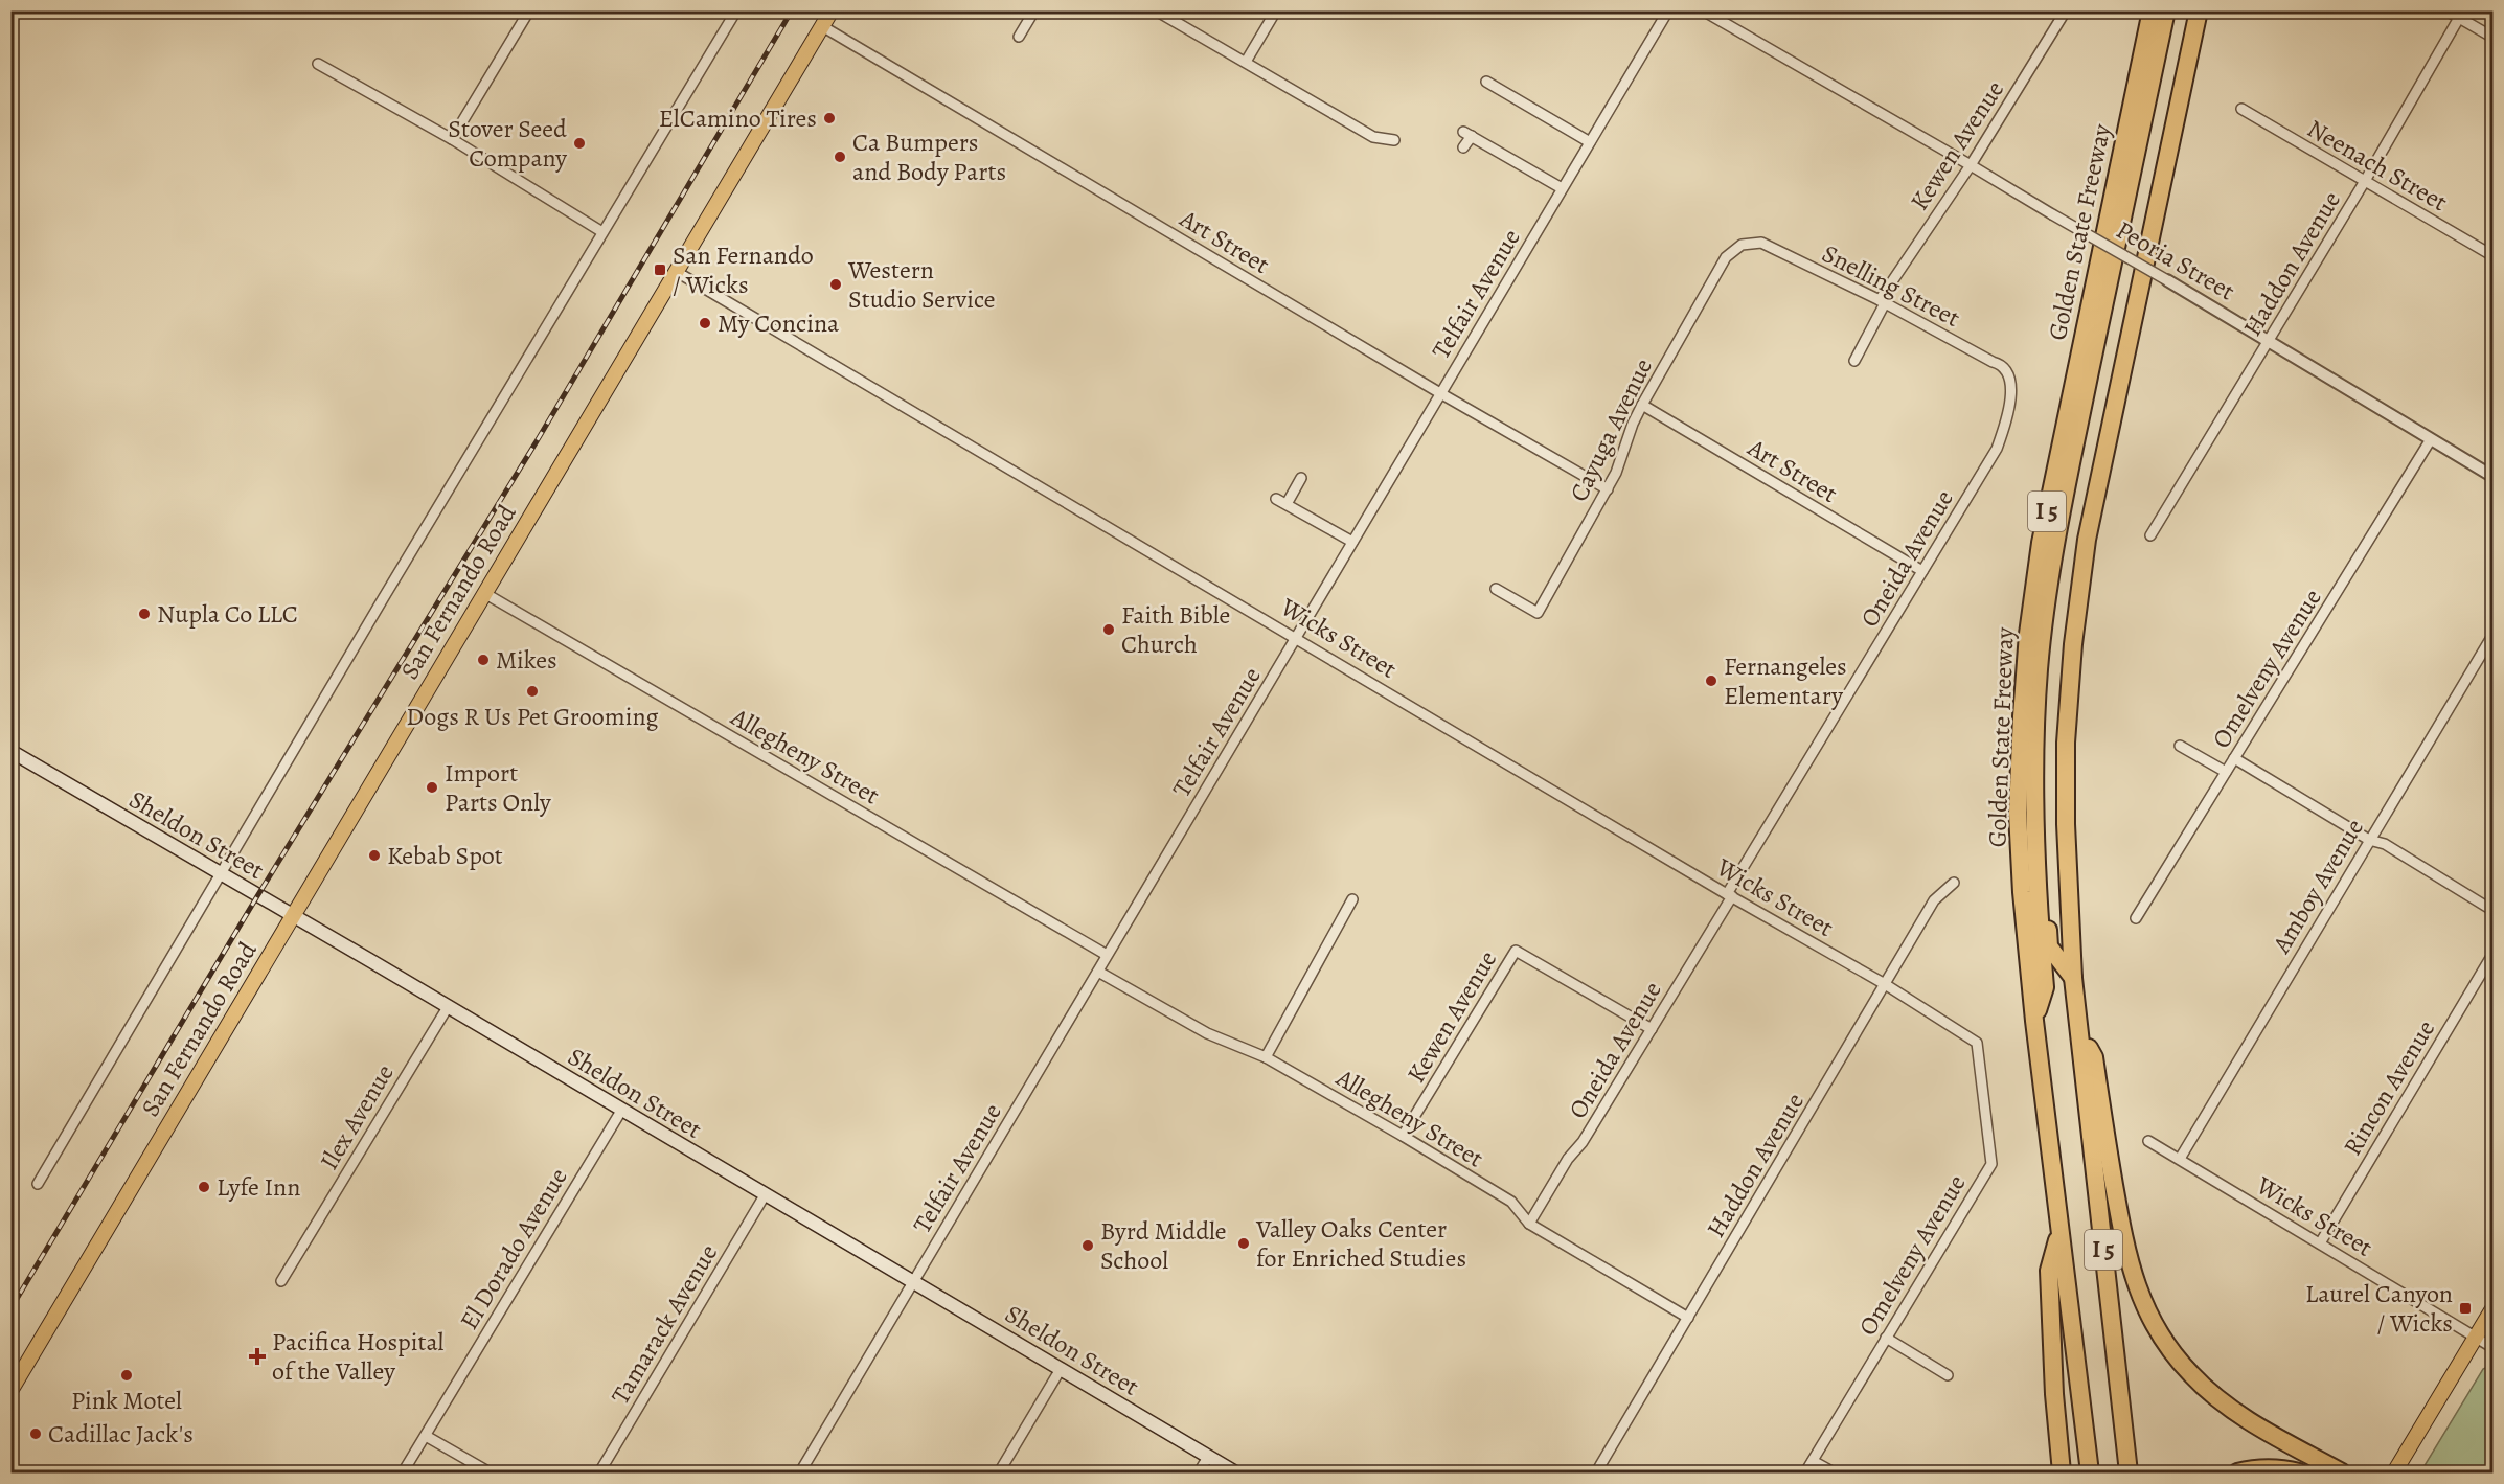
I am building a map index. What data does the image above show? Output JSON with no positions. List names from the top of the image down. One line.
{"streets":{"highway":["Golden State Freeway","I 5"],"main road":["San Fernando Road","Sheldon Street"],"street":["Kewen Avenue","Neenach Street","Art Street","Peoria Street","Haddon Avenue","Snelling Street","Telfair Avenue","Cayuga Avenue","Oneida Avenue","Wicks Street","Omelveny Avenue","Allegheny Street","Amboy Avenue","Rincon Avenue","Ilex Avenue","El Dorado Avenue","Tamarack Avenue"]},"crossings":[["Kewen Avenue","Peoria Street"],["Kewen Avenue","Snelling Street"],["Kewen Avenue","Oneida Avenue"],["Kewen Avenue","Allegheny Street"],["Neenach Street","Haddon Avenue"],["Art Street","Telfair Avenue"],["Art Street","Cayuga Avenue"],["Art Street","Oneida Avenue"],["Art Street","San Fernando Road"],["Peoria Street","Haddon Avenue"],["Peoria Street","Omelveny Avenue"],["Haddon Avenue","Wicks Street"],["Haddon Avenue","Allegheny Street"],["Snelling Street","Cayuga Avenue"],["Snelling Street","Oneida Avenue"],["Telfair Avenue","Wicks Street"],["Telfair Avenue","Allegheny Street"],["Telfair Avenue","Sheldon Street"],["Oneida Avenue","Wicks Street"],["Oneida Avenue","Allegheny Street"],["San Fernando Road","Wicks Street"],["San Fernando Road","Allegheny Street"],["San Fernando Road","Sheldon Street"],["Wicks Street","Omelveny Avenue"],["Wicks Street","Amboy Avenue"],["Wicks Street","Rincon Avenue"],["Sheldon Street","Ilex Avenue"],["Sheldon Street","El Dorado Avenue"],["Sheldon Street","Tamarack Avenue"]],"places":{"other":["ElCamino Tires","Stover Seed Company","Ca Bumpers and Body Parts","Western Studio Service","My Concina","Nupla Co LLC","Faith Bible Church","Mikes","Fernangeles Elementary","Dogs R Us Pet Grooming","Import Parts Only","Kebab Spot","Lyfe Inn","Valley Oaks Center for Enriched Studies","Byrd Middle School","Pink Motel","Cadillac Jack's"],"transit":["San Fernando / Wicks","Laurel Canyon / Wicks"],"health":["Pacifica Hospital of the Valley"]}}
